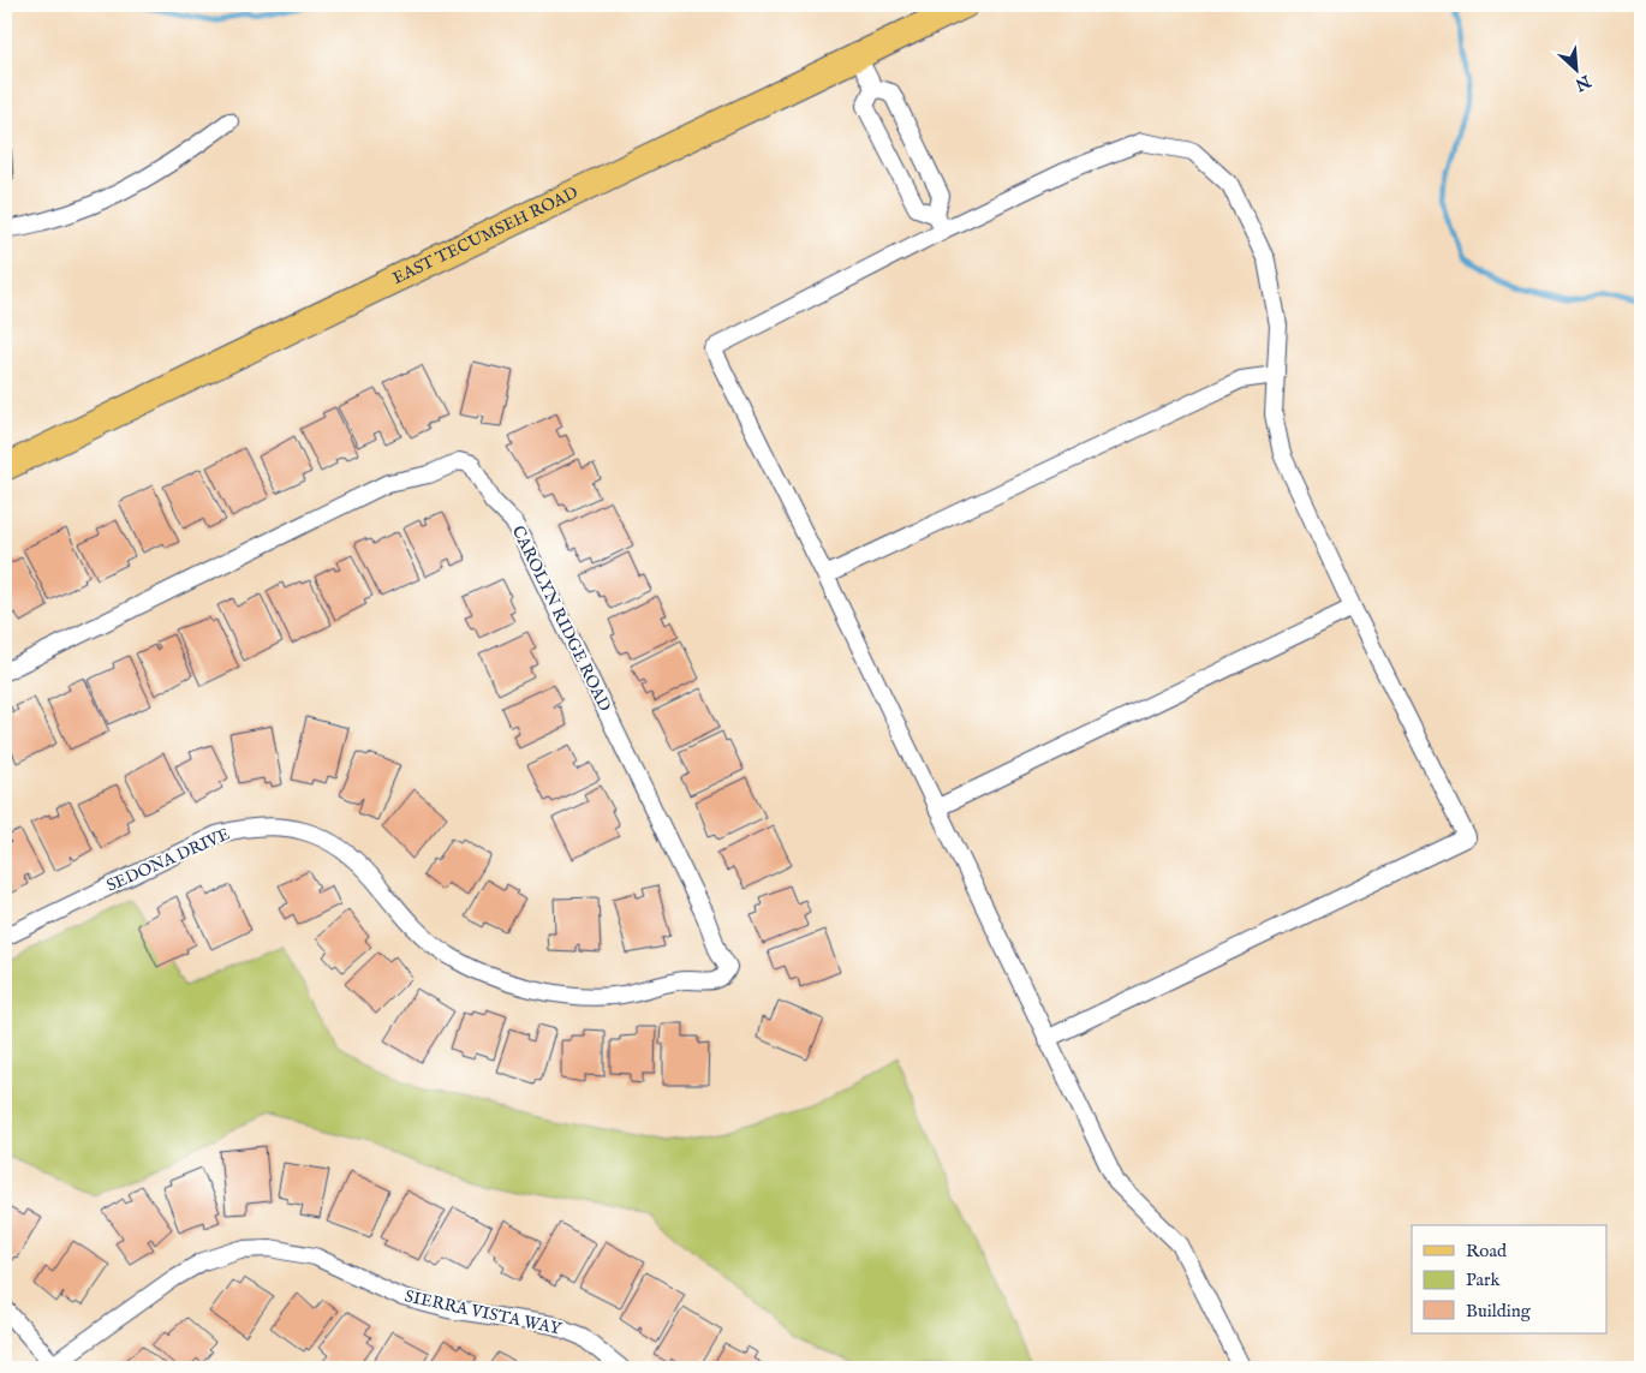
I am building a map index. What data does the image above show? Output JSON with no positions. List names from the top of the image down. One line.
{"streets":{"main road":["EAST TECUMSEH ROAD"],"street":["CAROLYN RIDGE ROAD","SEDONA DRIVE","SIERRA VISTA WAY"]},"crossings":[["CAROLYN RIDGE ROAD","SEDONA DRIVE"]],"legend":["Road","Park","Building"],"north":"bottom right"}
